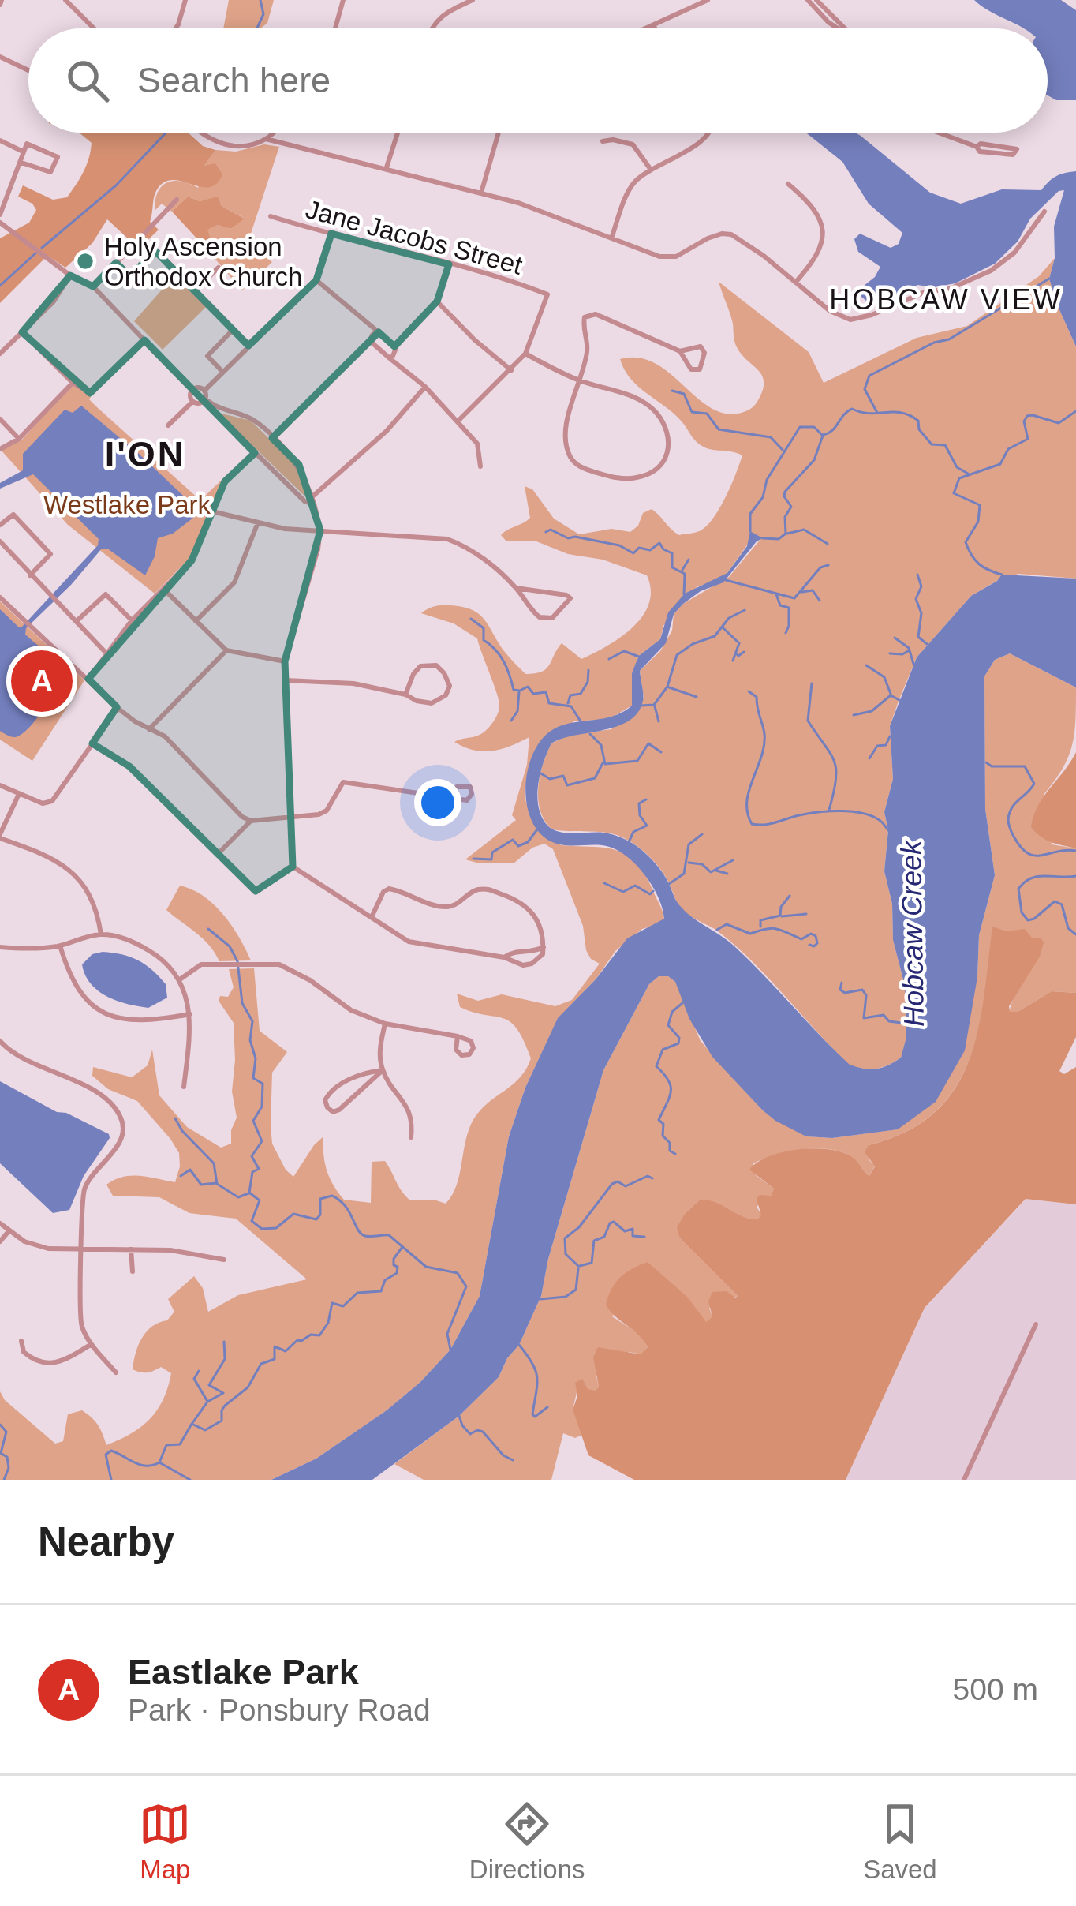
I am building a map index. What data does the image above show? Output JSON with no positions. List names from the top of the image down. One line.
{"streets":{"street":["Jane Jacobs Street"]},"districts":["HOBCAW VIEW","I'ON"],"water":["Hobcaw Creek"],"parks":["Westlake Park"],"places":["Holy Ascension Orthodox Church"],"page":{"search":"Search here","pins":"A","heading":"Nearby","list":[{"mark":"A","name":"Eastlake Park","note":"Park · Ponsbury Road","value":"500 m"}],"nav":["Map","Directions","Saved"]}}
